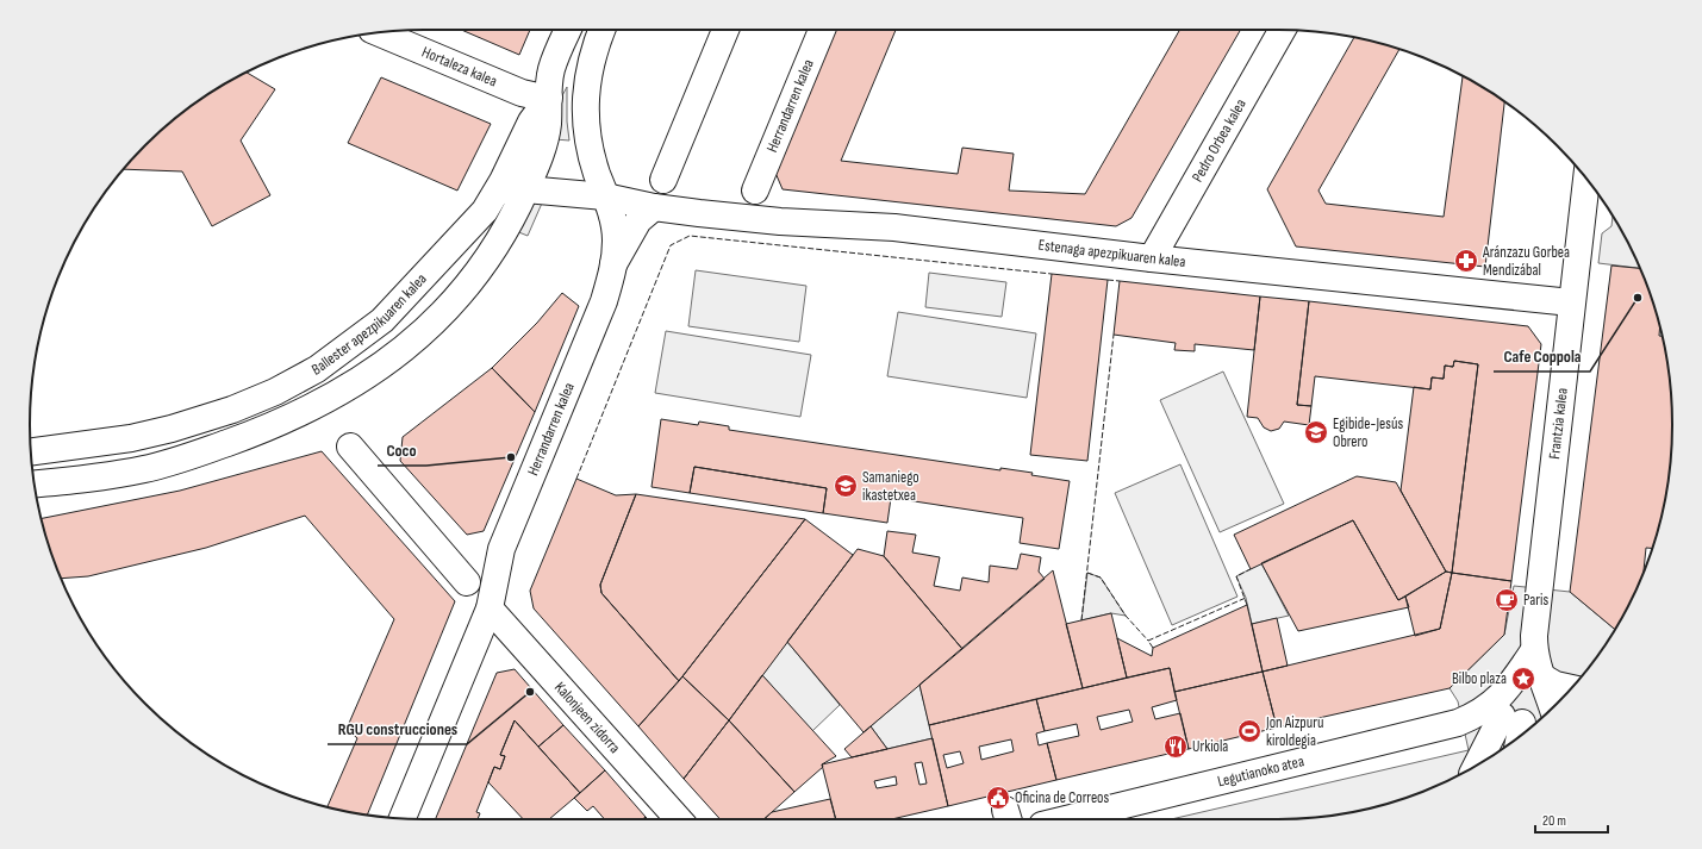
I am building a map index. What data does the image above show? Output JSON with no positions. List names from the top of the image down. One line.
{"streets":{"street":["Hortaleza kalea","Herrandarren kalea","Pedro Orbea kalea","Estenaga apezpikuaren kalea","Ballester apezpikuaren kalea","Frantzia kalea","Kalonjeen zidorra","Legutianoko atea"]},"crossings":[["Hortaleza kalea","Ballester apezpikuaren kalea"],["Herrandarren kalea","Estenaga apezpikuaren kalea"],["Herrandarren kalea","Kalonjeen zidorra"],["Pedro Orbea kalea","Estenaga apezpikuaren kalea"],["Estenaga apezpikuaren kalea","Ballester apezpikuaren kalea"],["Estenaga apezpikuaren kalea","Frantzia kalea"],["Frantzia kalea","Legutianoko atea"]],"places":{"pharmacy":["Aránzazu Gorbea Mendizábal"],"other":["Cafe Coppola","Coco","RGU construcciones"],"school or university":["Egibide-Jesús Obrero","Samaniego ikastetxea"],"cafe":["Paris"],"place":["Bilbo plaza"],"sports":["Jon Aizpuru kiroldegia"],"restaurant":["Urkiola"],"public building":["Oficina de Correos"]},"scale_bar":"20 m"}
